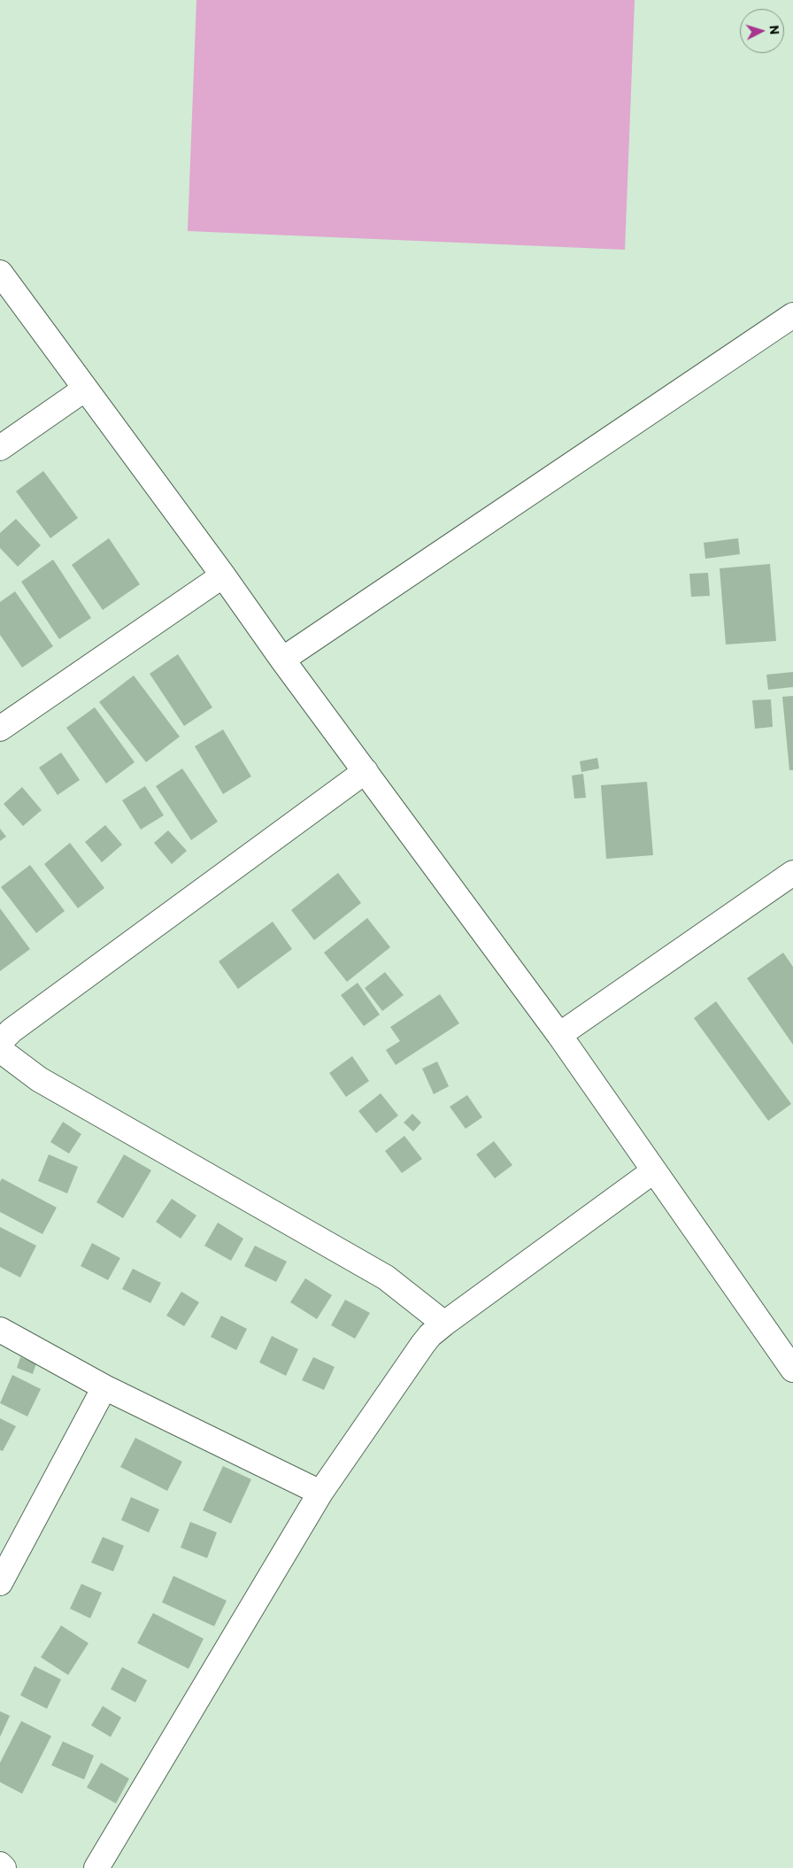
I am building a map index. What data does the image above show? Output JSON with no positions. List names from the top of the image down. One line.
{"north":"right"}
